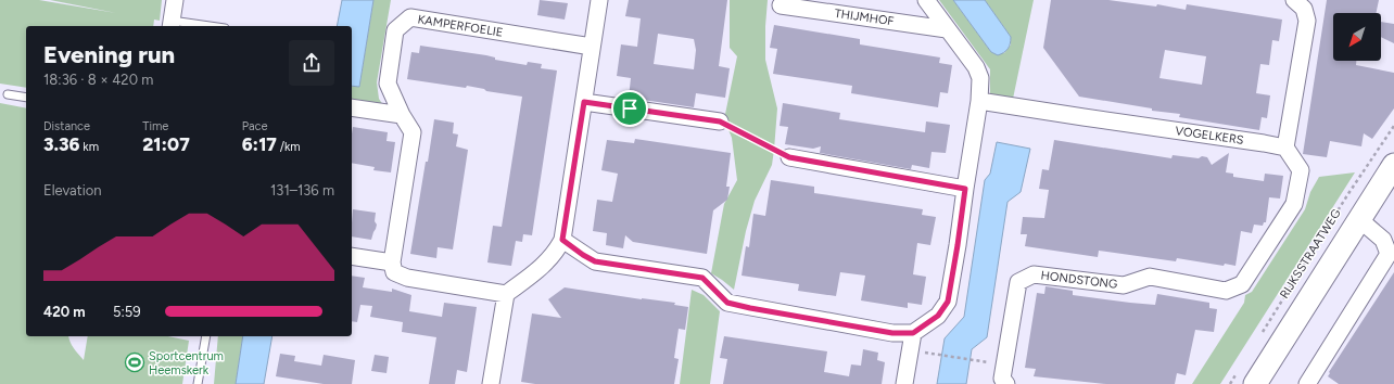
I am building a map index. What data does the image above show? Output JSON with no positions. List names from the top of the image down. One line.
{"streets":{"main road":["RIJKSSTRAATWEG"],"street":["THIJMHOF","KAMPERFOELIE","VOGELKERS","HONDSTONG"]},"crossings":[["VOGELKERS","HONDSTONG"]],"places":{"sports":["Sportcentrum Heemskerk"]},"north":"bottom left","page":{"heading":["Evening run","18:36 · 8 × 420 m"],"stats":[["Distance","3.36 km"],["Time","21:07"],["Pace","6:17 /km"]],"chart":["Elevation","131–136 m"],"list":[{"name":"420 m","note":"5:59"}]}}
